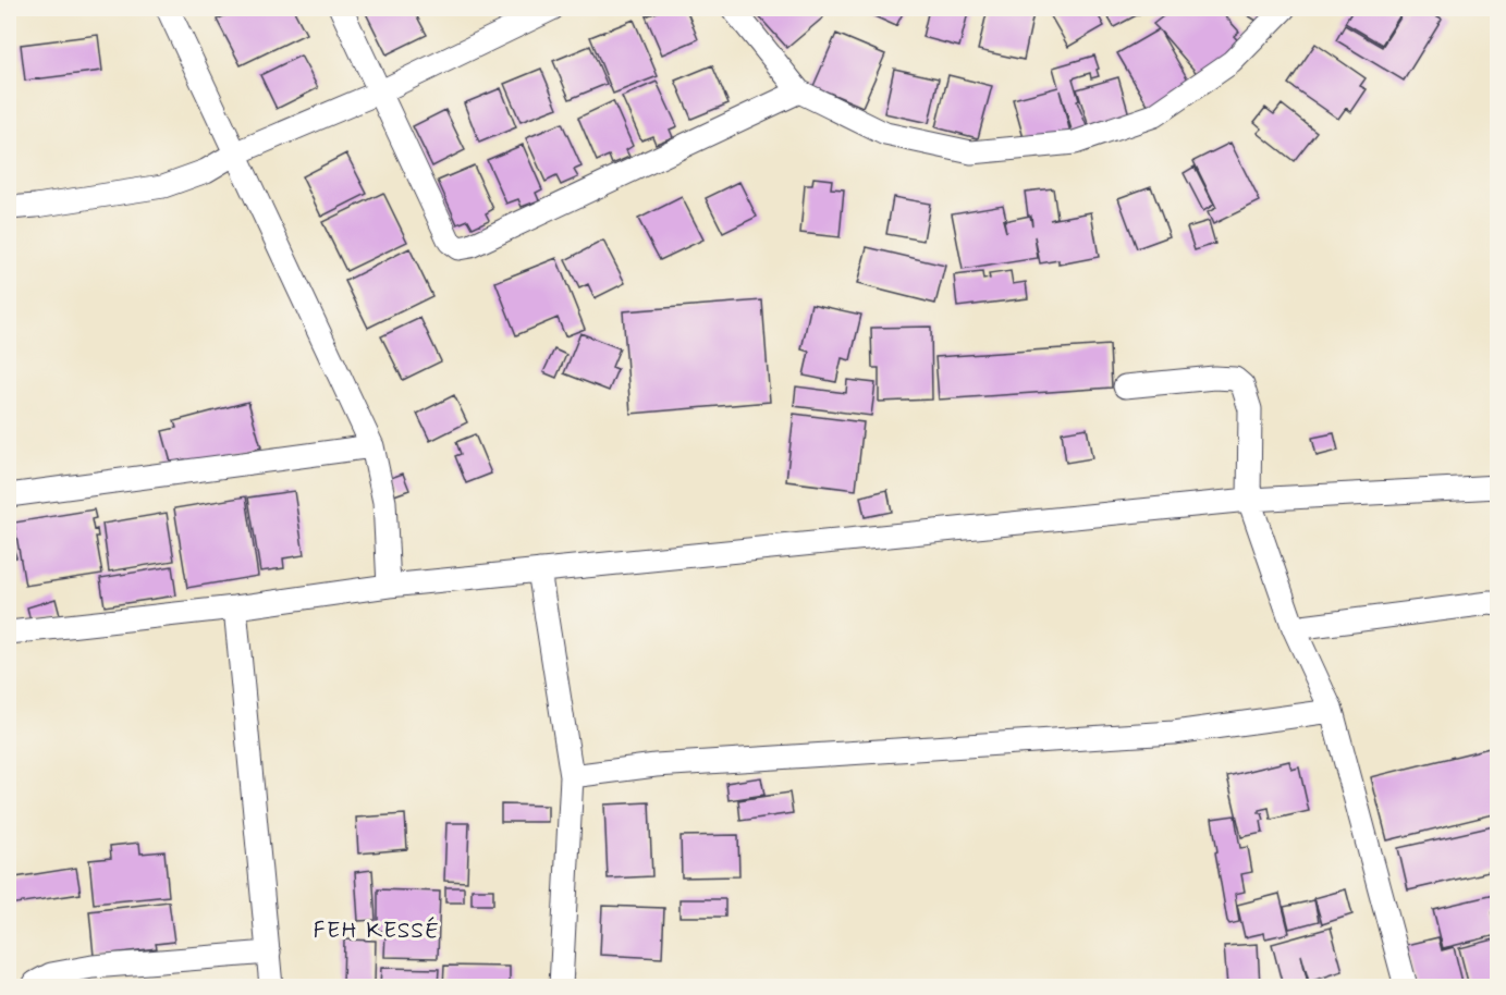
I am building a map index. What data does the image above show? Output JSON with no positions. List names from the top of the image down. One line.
{"districts":["FEH KESSÉ"]}
